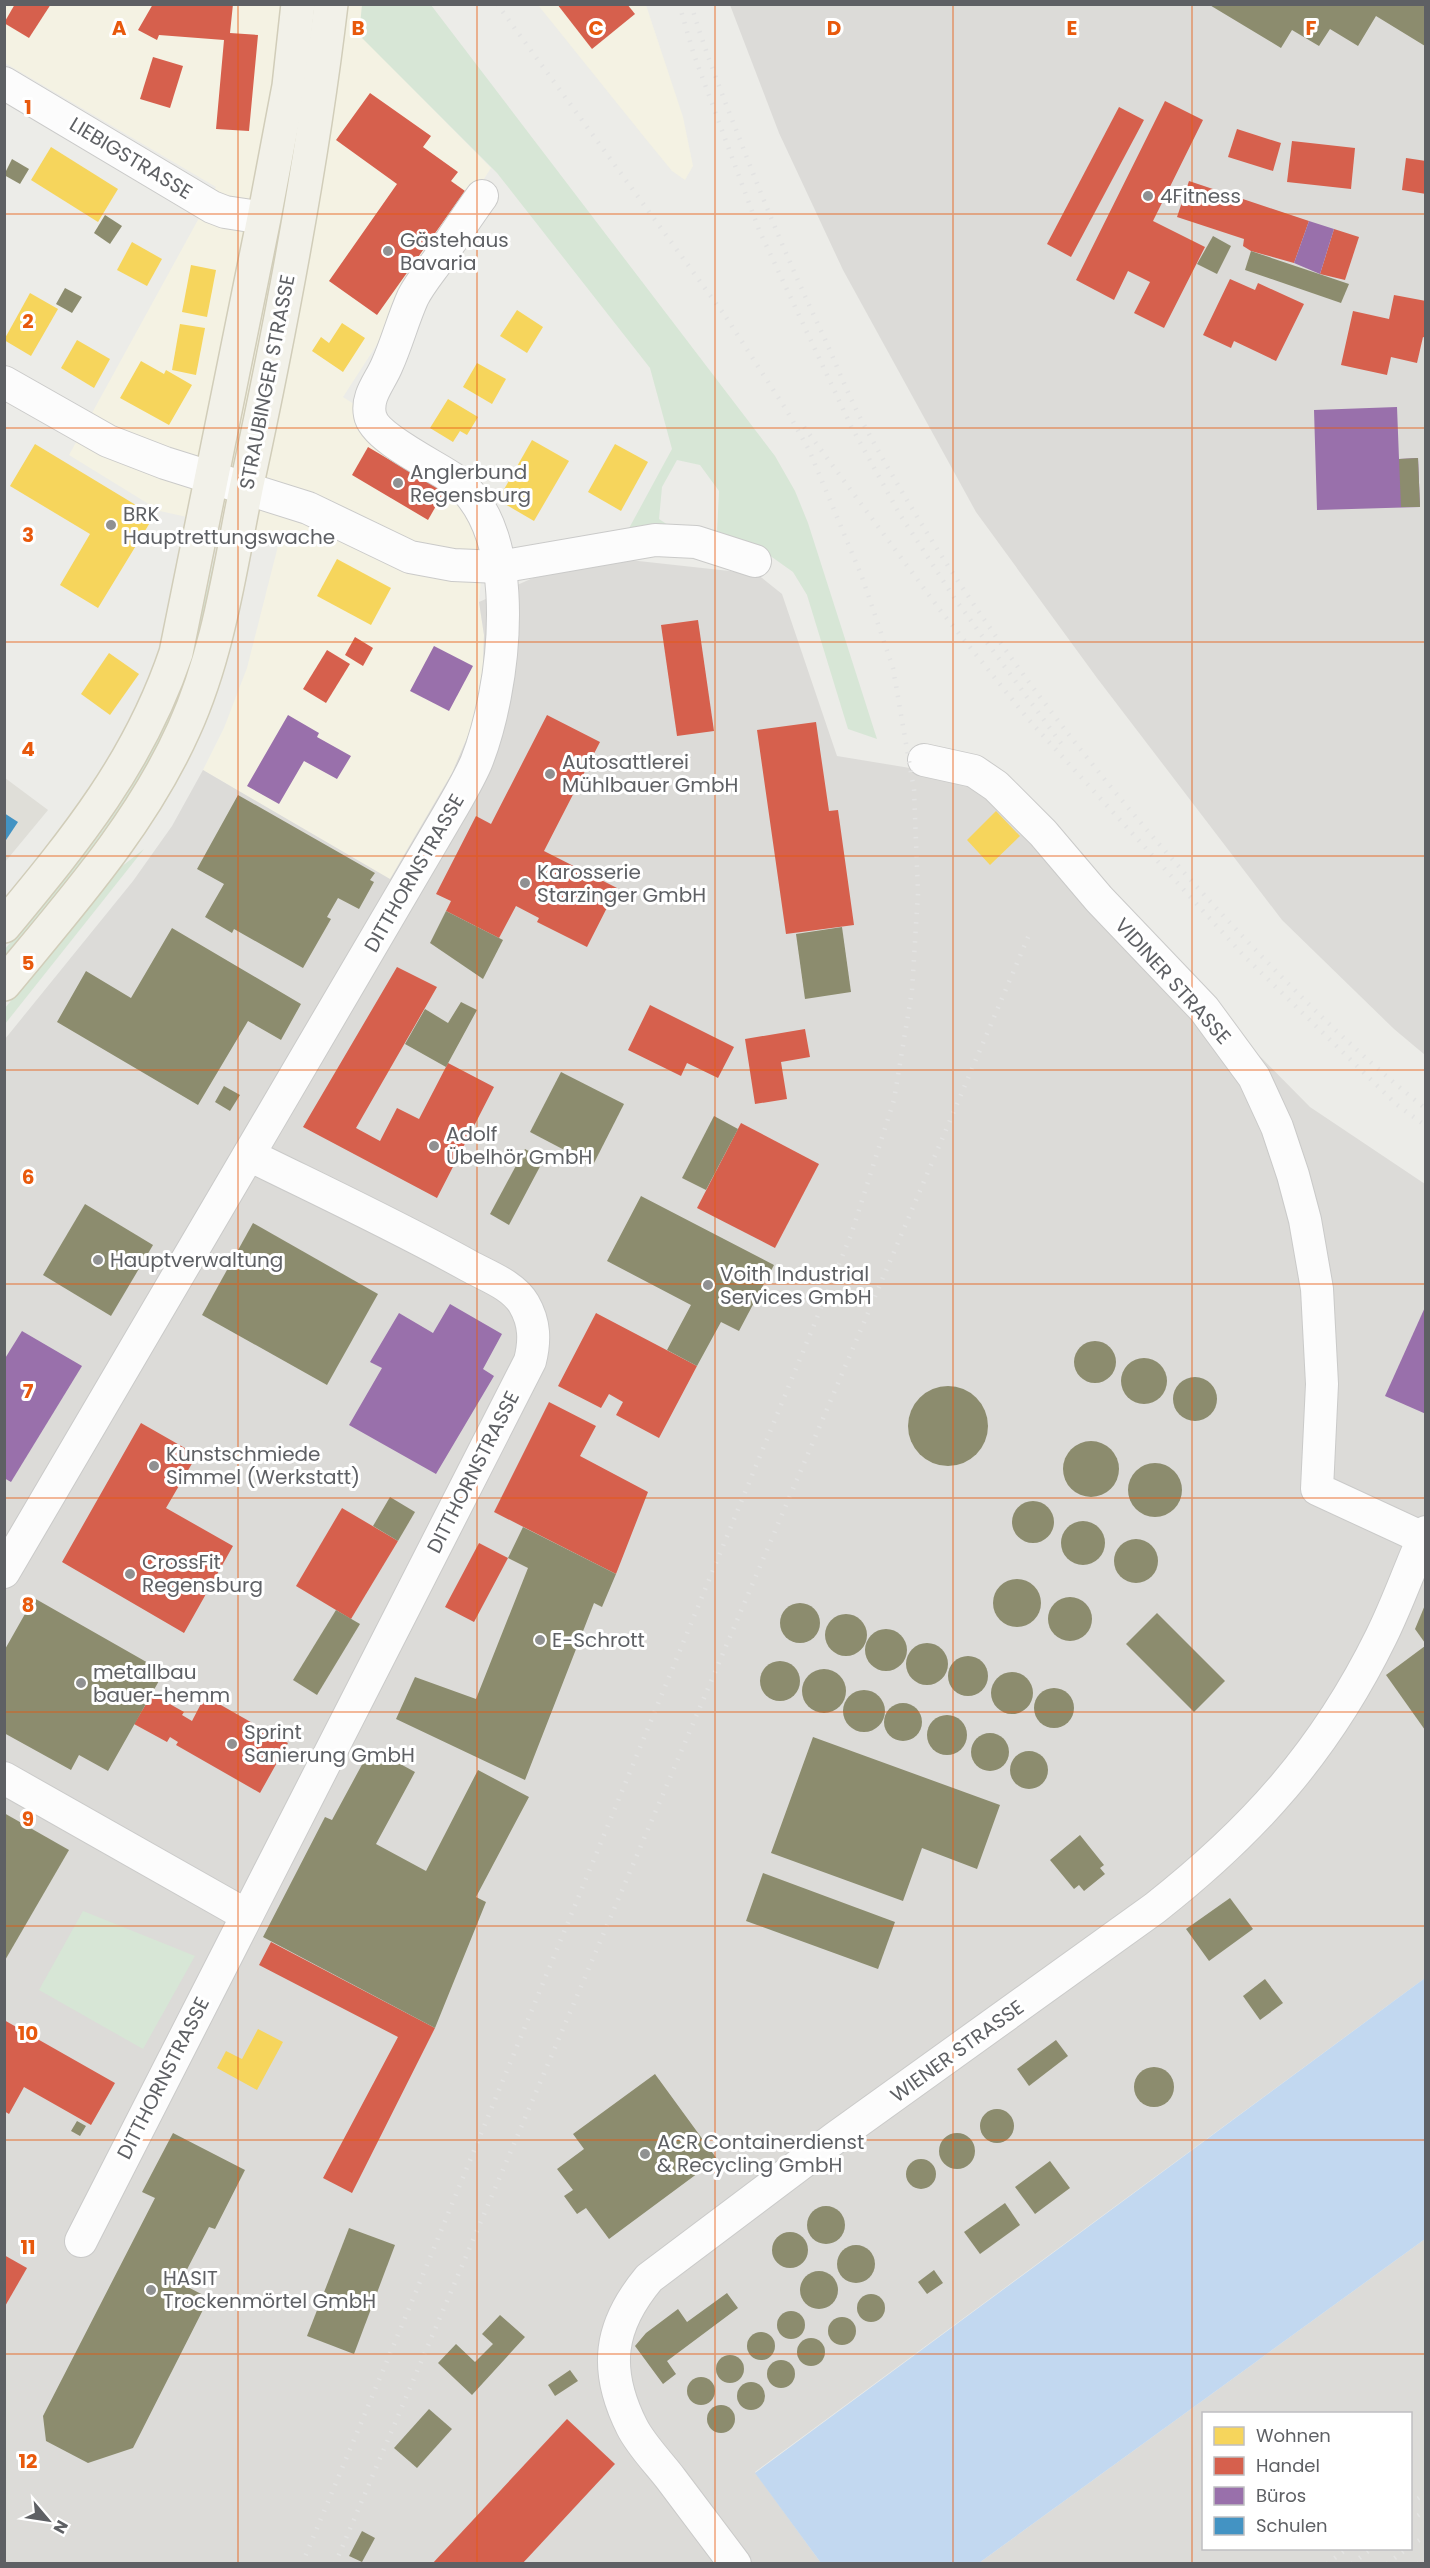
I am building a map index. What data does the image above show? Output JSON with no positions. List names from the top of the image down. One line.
{"streets":{"main road":["STRAUBINGER STRASSE"],"street":["LIEBIGSTRASSE","DITTHORNSTRASSE","VIDINER STRASSE","WIENER STRASSE"]},"crossings":[["LIEBIGSTRASSE","STRAUBINGER STRASSE"],["VIDINER STRASSE","WIENER STRASSE"]],"places":["4Fitness","Gästehaus Bavaria","Anglerbund Regensburg","BRK Hauptrettungswache","Autosattlerei Mühlbauer GmbH","Karosserie Starzinger GmbH","Adolf Übelhör GmbH","Hauptverwaltung","Voith Industrial Services GmbH","Kunstschmiede Simmel (Werkstatt)","CrossFit Regensburg","E-Schrott","metallbau bauer-hemm","Sprint Sanierung GmbH","ACR Containerdienst & Recycling GmbH","HASIT Trockenmörtel GmbH"],"legend":["Wohnen","Handel","Büros","Schulen"],"north":"bottom right","grid":{"columns":["A","B","C","D","E","F"],"rows":["1","2","3","4","5","6","7","8","9","10","11","12"]}}
